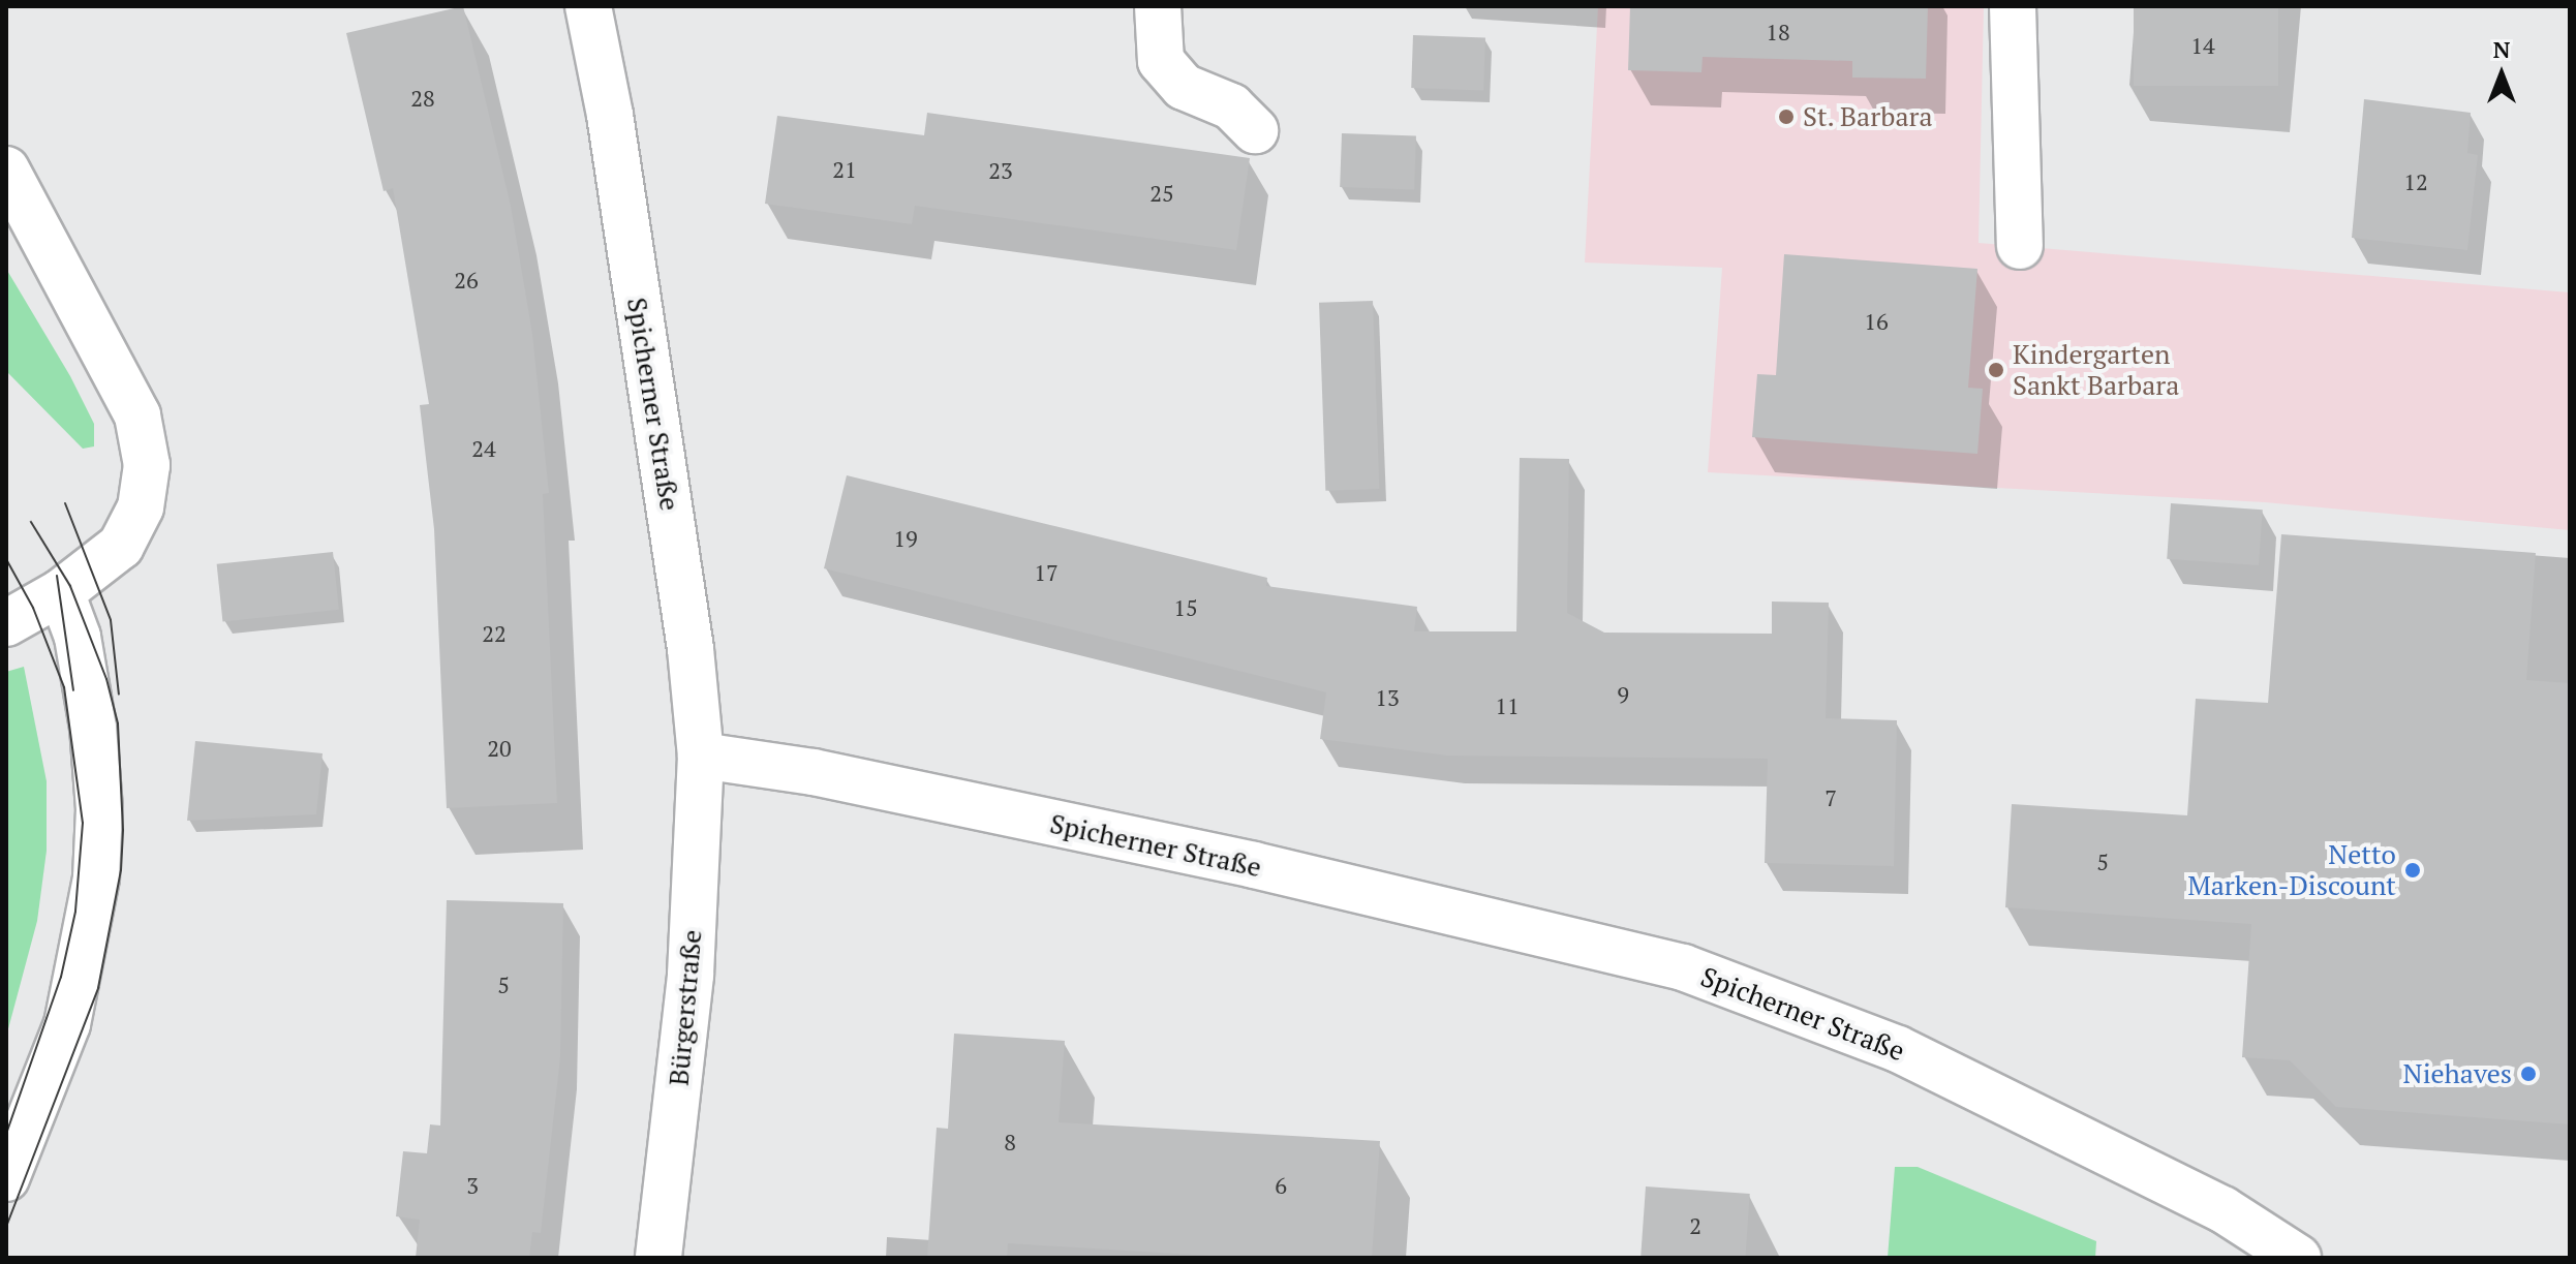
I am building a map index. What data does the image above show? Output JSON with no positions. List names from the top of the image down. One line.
{"streets":{"street":["Spicherner Straße","Bürgerstraße"]},"crossings":[["Spicherner Straße","Bürgerstraße"]],"places":["St. Barbara","Kindergarten Sankt Barbara","Netto Marken-Discount","Niehaves"],"house_numbers":["18","14","28","21","23","12","25","26","16","24","19","17","15","22","9","13","11","20","7","5","5","8","3","6","2"],"north":"top"}
